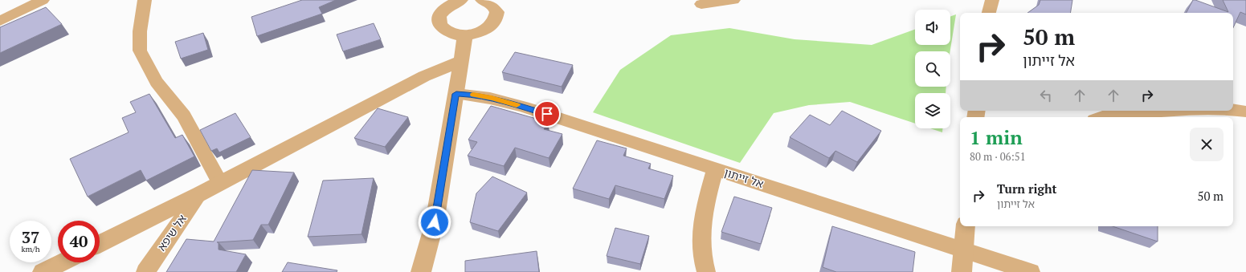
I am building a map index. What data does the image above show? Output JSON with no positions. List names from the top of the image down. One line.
{"streets":{"street":["אל זייתון","אל שיפא"]},"page":{"turn":["50 m","אל זייתון"],"heading":["1 min","80 m · 06:51"],"list":[{"name":"Turn right","note":"אל זייתון","value":"50 m"}],"speed":"37 km/h","limit":"40"}}
